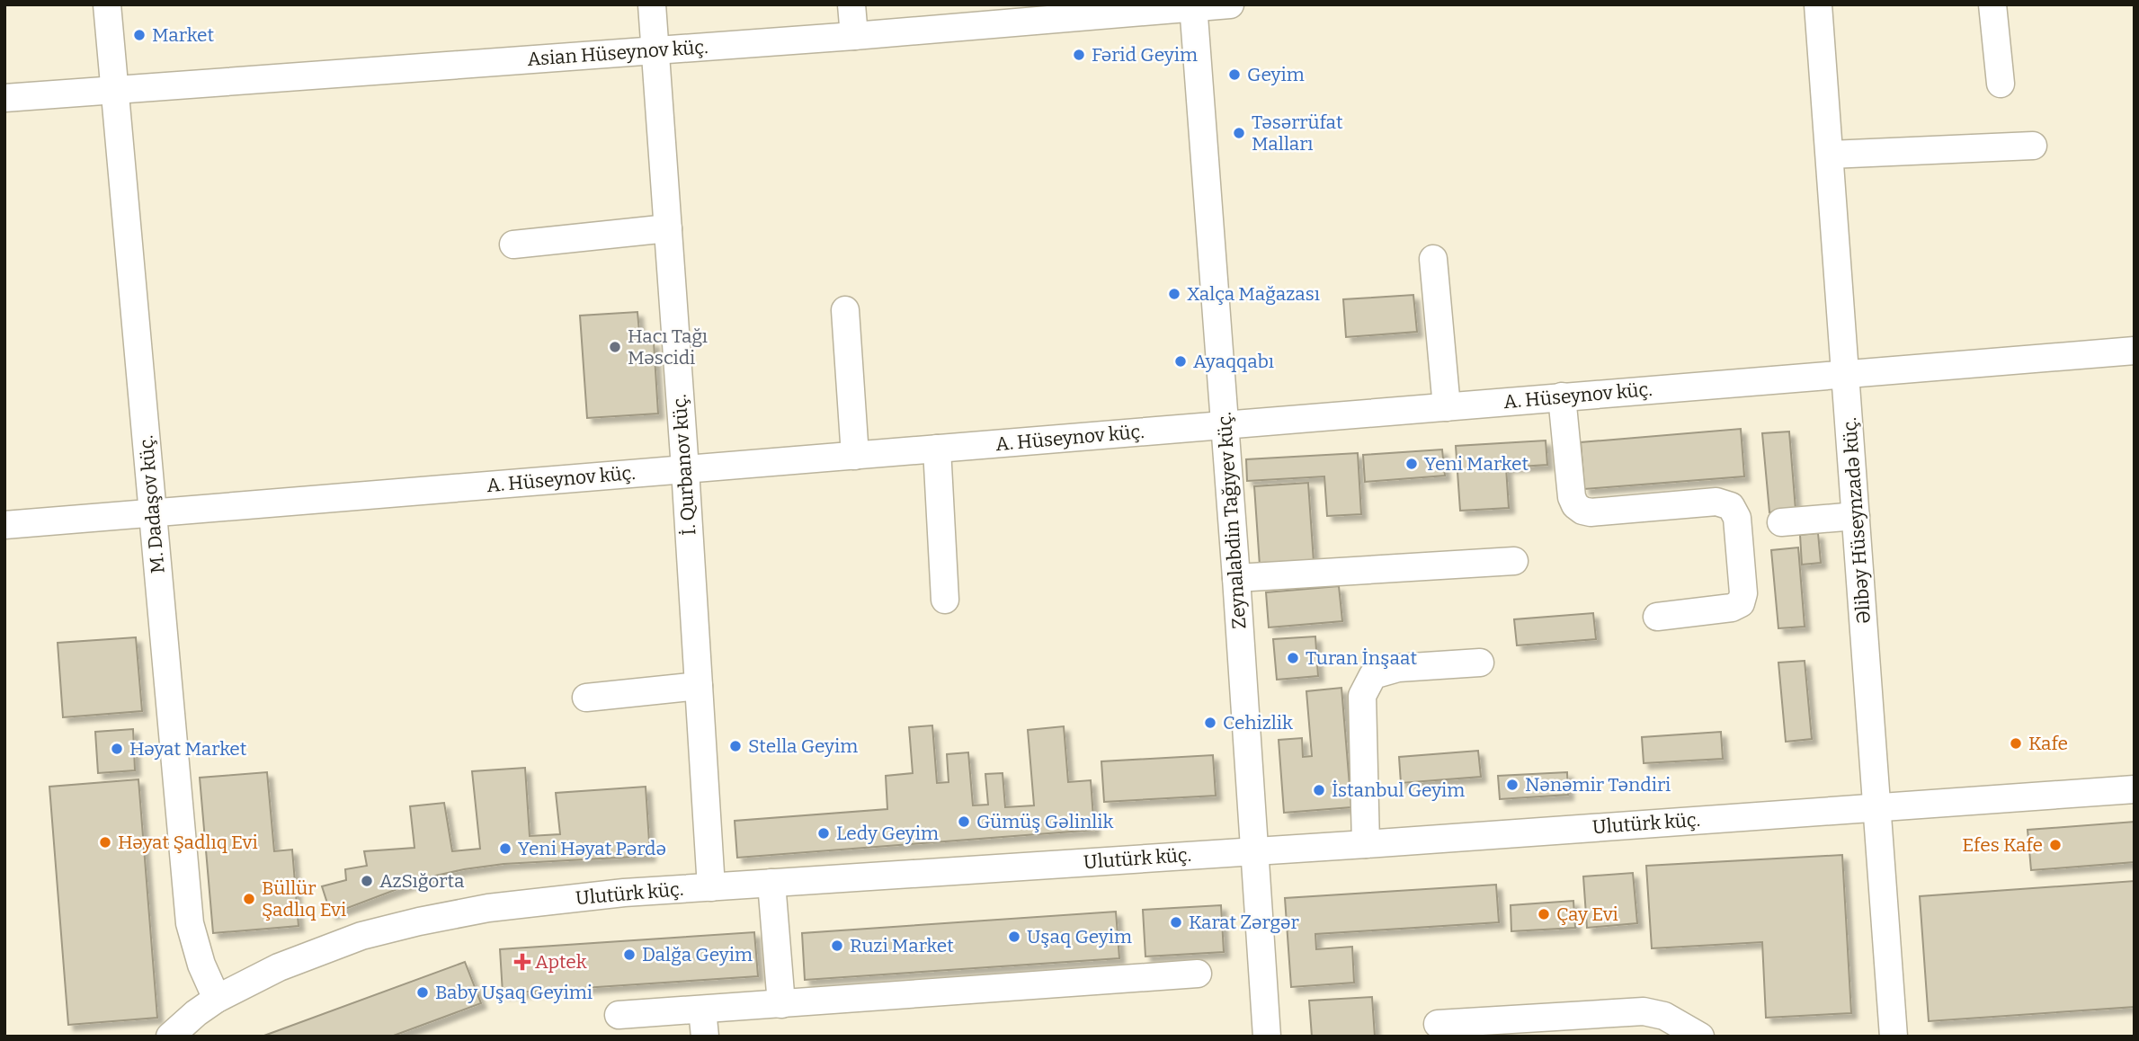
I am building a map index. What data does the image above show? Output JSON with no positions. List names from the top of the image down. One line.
{"streets":{"street":["Asian Hüseynov küç.","A. Hüseynov küç.","İ. Qurbanov küç.","M. Dadaşov küç.","Zeynalabdin Tağıyev küç.","Əlibəy Hüseynzadə küç.","Ulutürk küç."]},"crossings":[["Asian Hüseynov küç.","İ. Qurbanov küç."],["Asian Hüseynov küç.","M. Dadaşov küç."],["Asian Hüseynov küç.","Zeynalabdin Tağıyev küç."],["A. Hüseynov küç.","İ. Qurbanov küç."],["A. Hüseynov küç.","M. Dadaşov küç."],["A. Hüseynov küç.","Zeynalabdin Tağıyev küç."],["A. Hüseynov küç.","Əlibəy Hüseynzadə küç."],["İ. Qurbanov küç.","Ulutürk küç."],["M. Dadaşov küç.","Ulutürk küç."],["Zeynalabdin Tağıyev küç.","Ulutürk küç."],["Əlibəy Hüseynzadə küç.","Ulutürk küç."]],"places":{"other":["Market","Fərid Geyim","Geyim","Təsərrüfat Malları","Xalça Mağazası","Hacı Tağı Məscidi","Ayaqqabı","Yeni Market","Turan İnşaat","Cehizlik","Kafe","Stella Geyim","Həyat Market","Nənəmir Təndiri","İstanbul Geyim","Gümüş Gəlinlik","Ledy Geyim","Həyat Şadlıq Evi","Efes Kafe","Yeni Həyat Pərdə","AzSığorta","Büllür Şadlıq Evi","Çay Evi","Karat Zərgər","Uşaq Geyim","Ruzi Market","Dalğa Geyim","Baby Uşaq Geyimi"],"health":["Aptek"]}}
